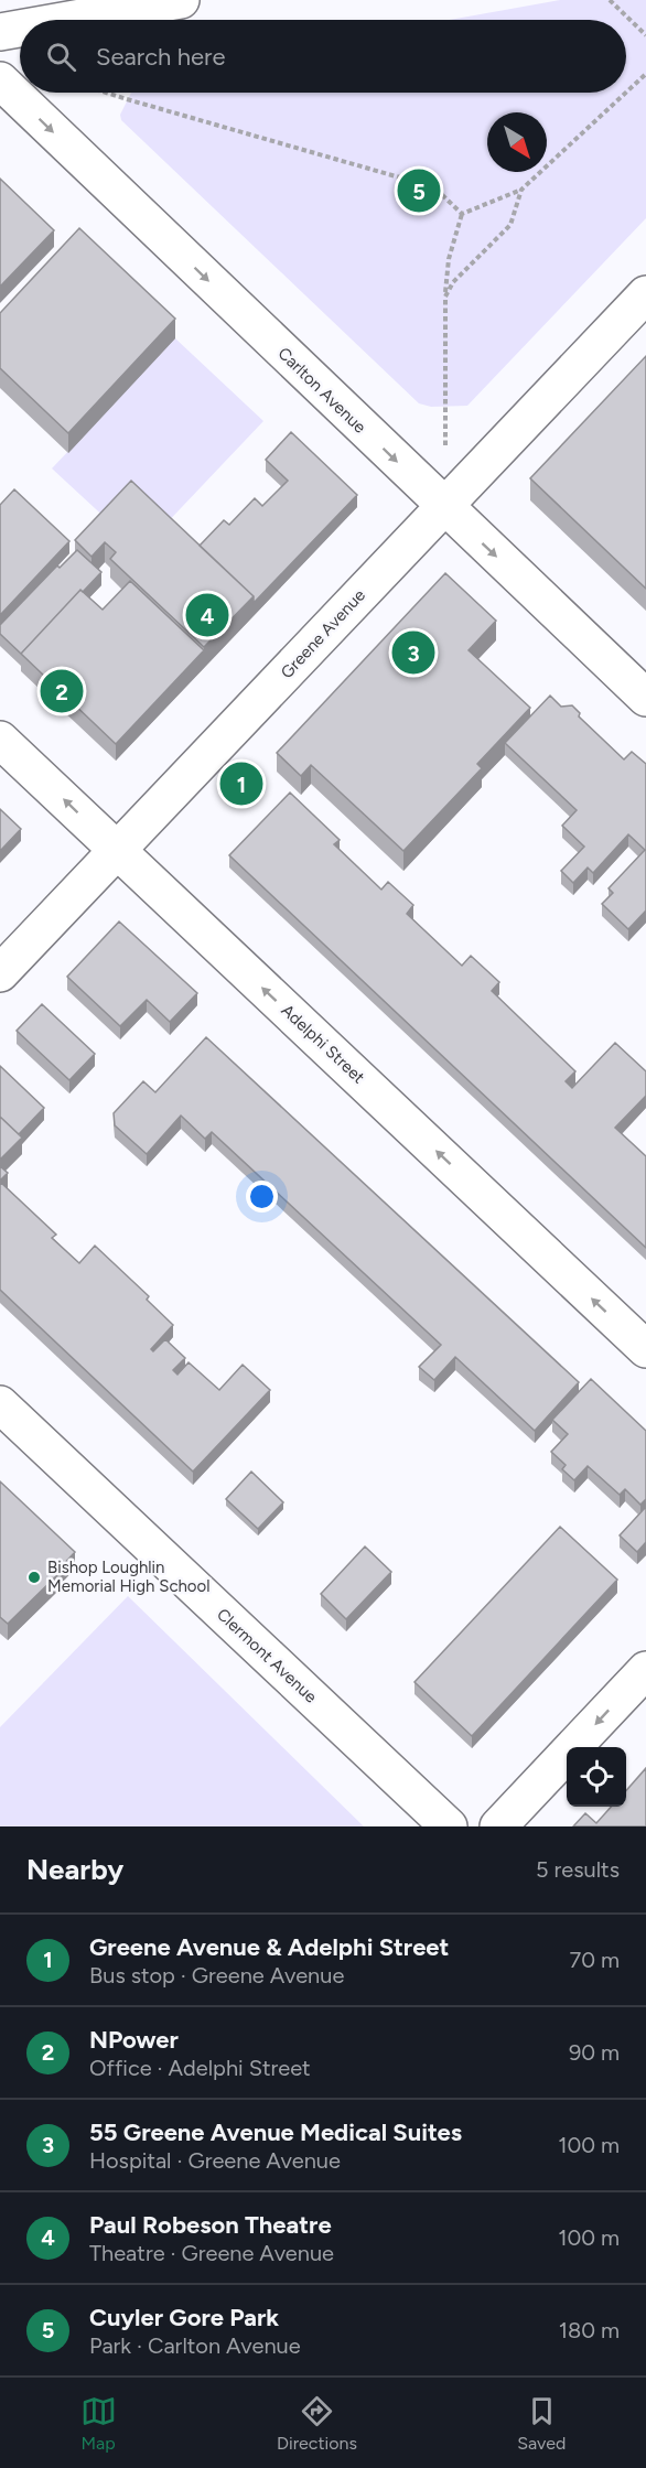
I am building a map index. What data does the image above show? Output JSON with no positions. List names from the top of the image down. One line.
{"streets":{"street":["Carlton Avenue","Greene Avenue","Adelphi Street","Clermont Avenue"]},"crossings":[["Carlton Avenue","Greene Avenue"],["Greene Avenue","Adelphi Street"]],"one_way":["Carlton Avenue","Adelphi Street"],"places":["Bishop Loughlin Memorial High School"],"north":"bottom right","page":{"search":"Search here","pins":["5","4","3","2","1"],"heading":["Nearby","5 results"],"list":[{"mark":"1","name":"Greene Avenue & Adelphi Street","note":"Bus stop · Greene Avenue","value":"70 m"},{"mark":"2","name":"NPower","note":"Office · Adelphi Street","value":"90 m"},{"mark":"3","name":"55 Greene Avenue Medical Suites","note":"Hospital · Greene Avenue","value":"100 m"},{"mark":"4","name":"Paul Robeson Theatre","note":"Theatre · Greene Avenue","value":"100 m"},{"mark":"5","name":"Cuyler Gore Park","note":"Park · Carlton Avenue","value":"180 m"}],"nav":["Map","Directions","Saved"]}}
